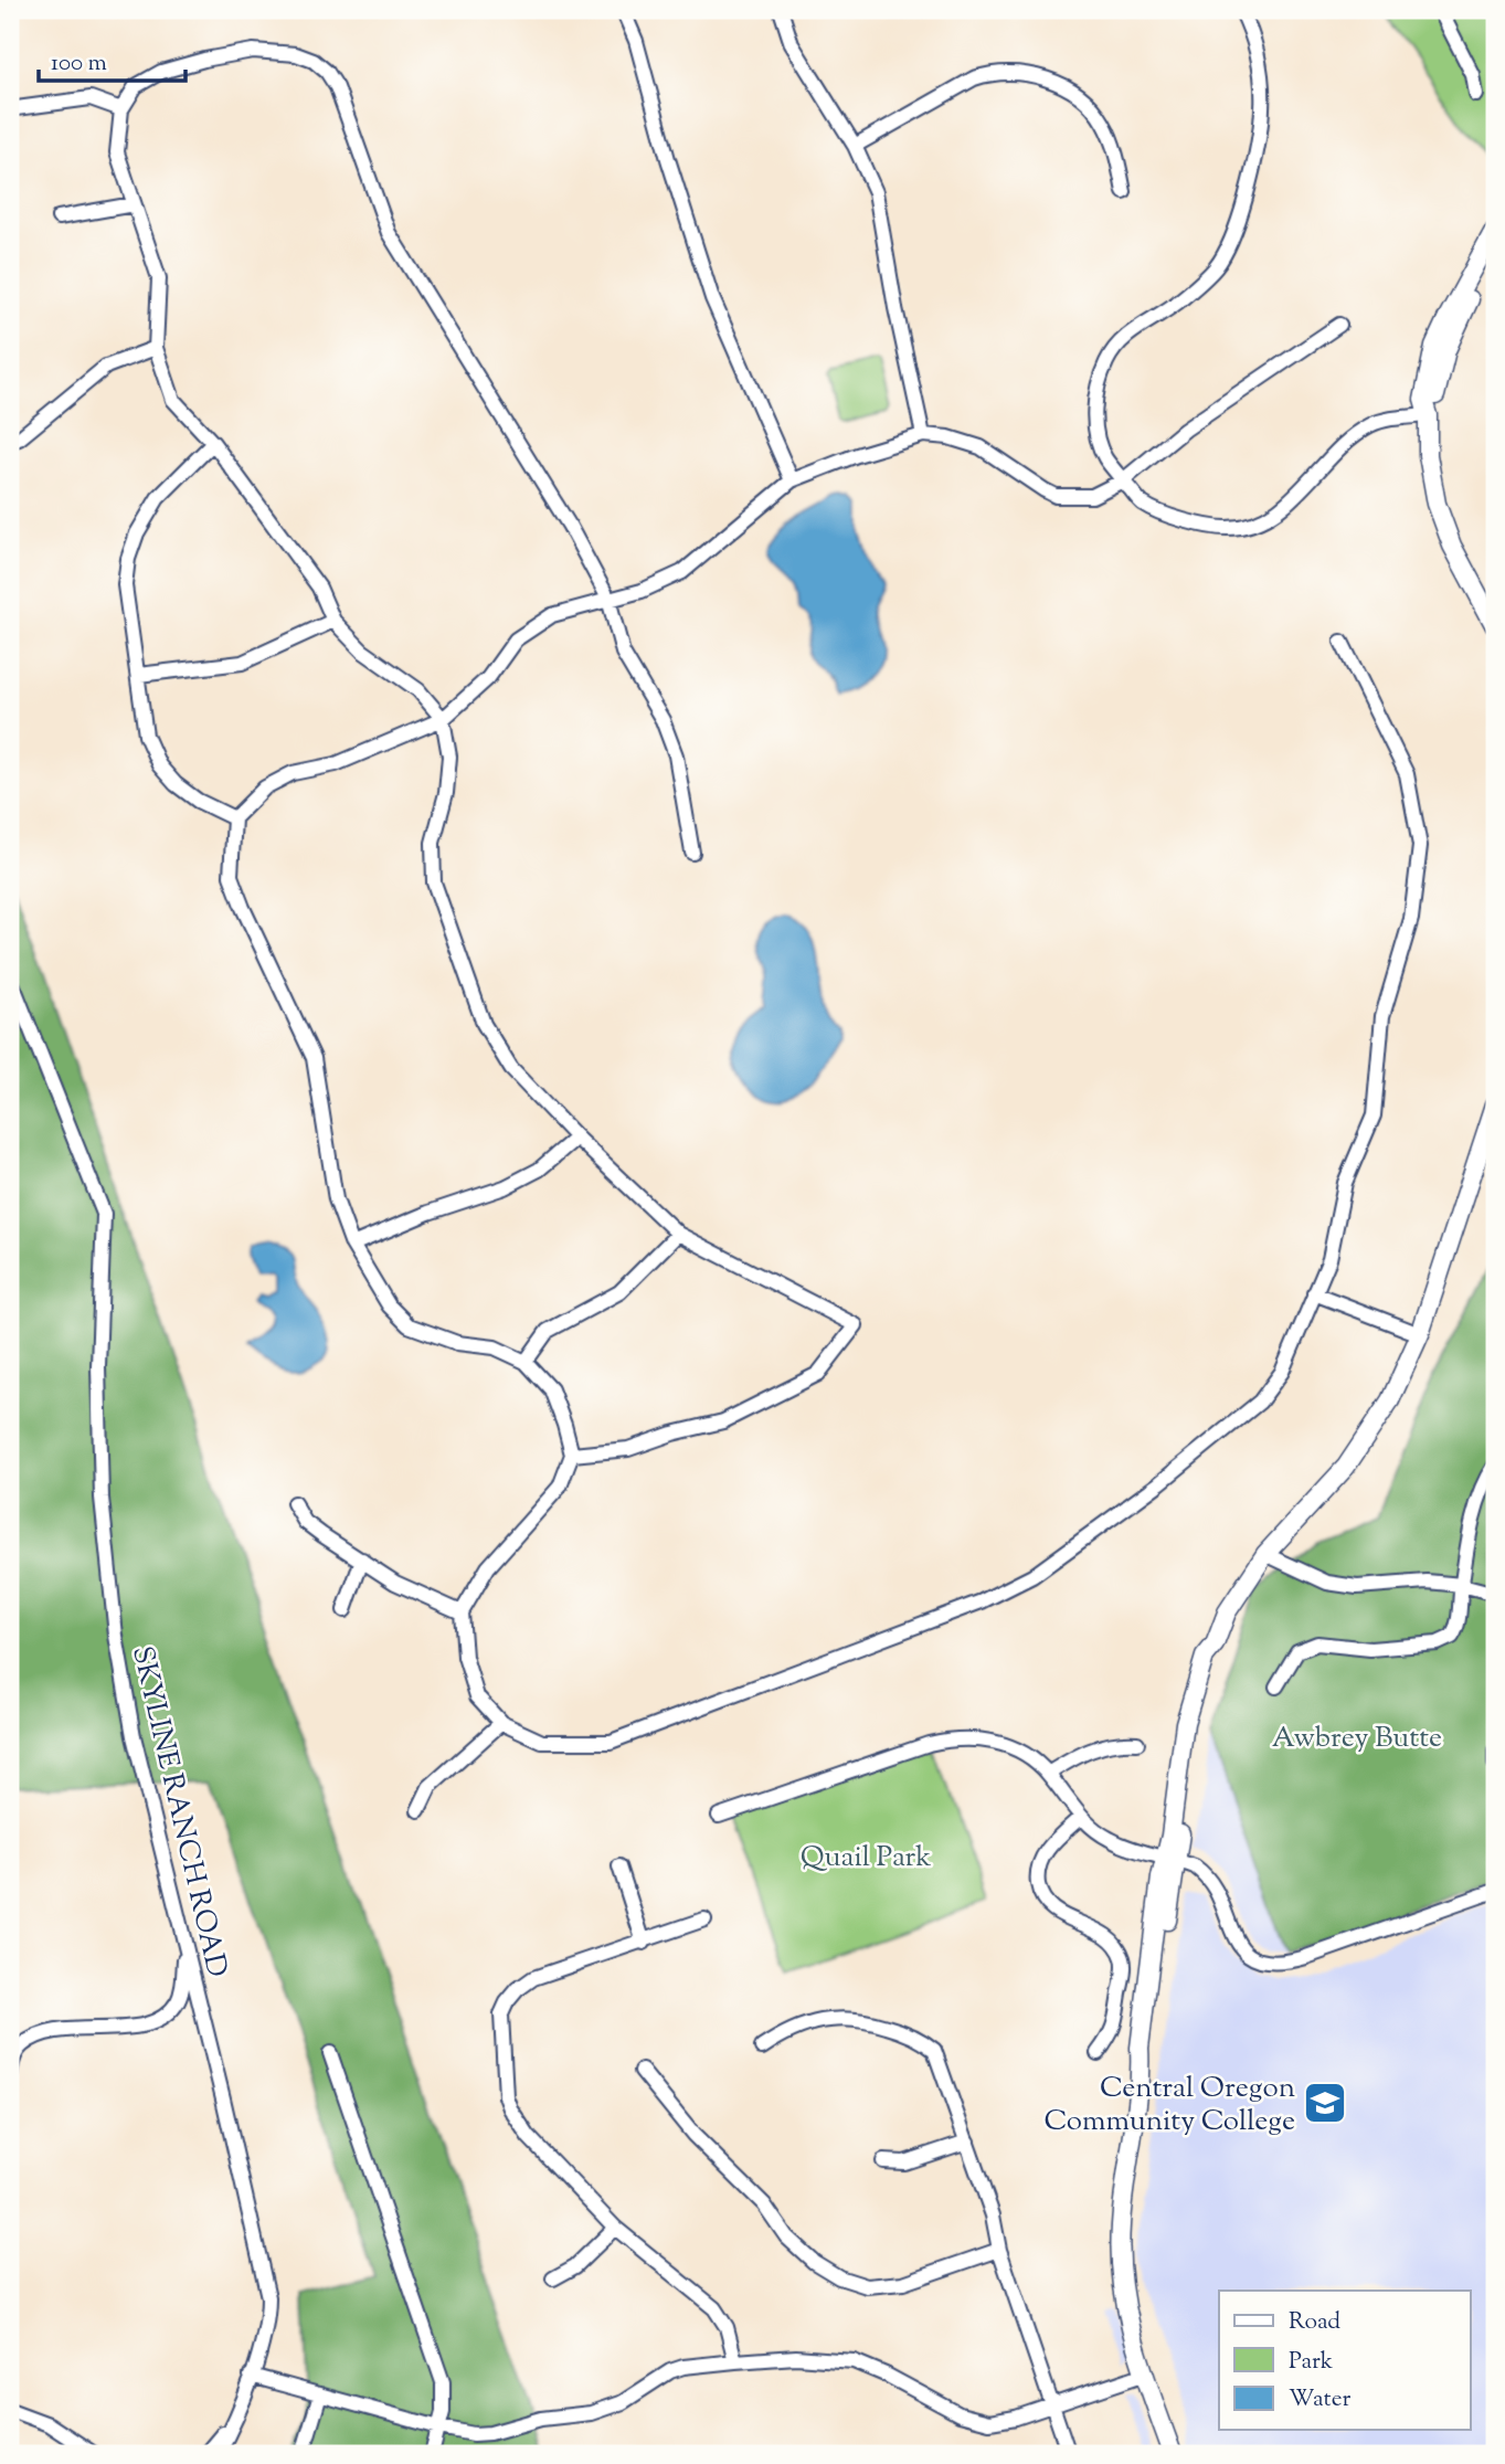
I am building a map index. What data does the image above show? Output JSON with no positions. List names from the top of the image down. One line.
{"streets":{"street":["SKYLINE RANCH ROAD"]},"parks":["Awbrey Butte","Quail Park"],"places":{"school or university":["Central Oregon Community College"]},"legend":["Road","Park","Water"],"scale_bar":"100 m"}
